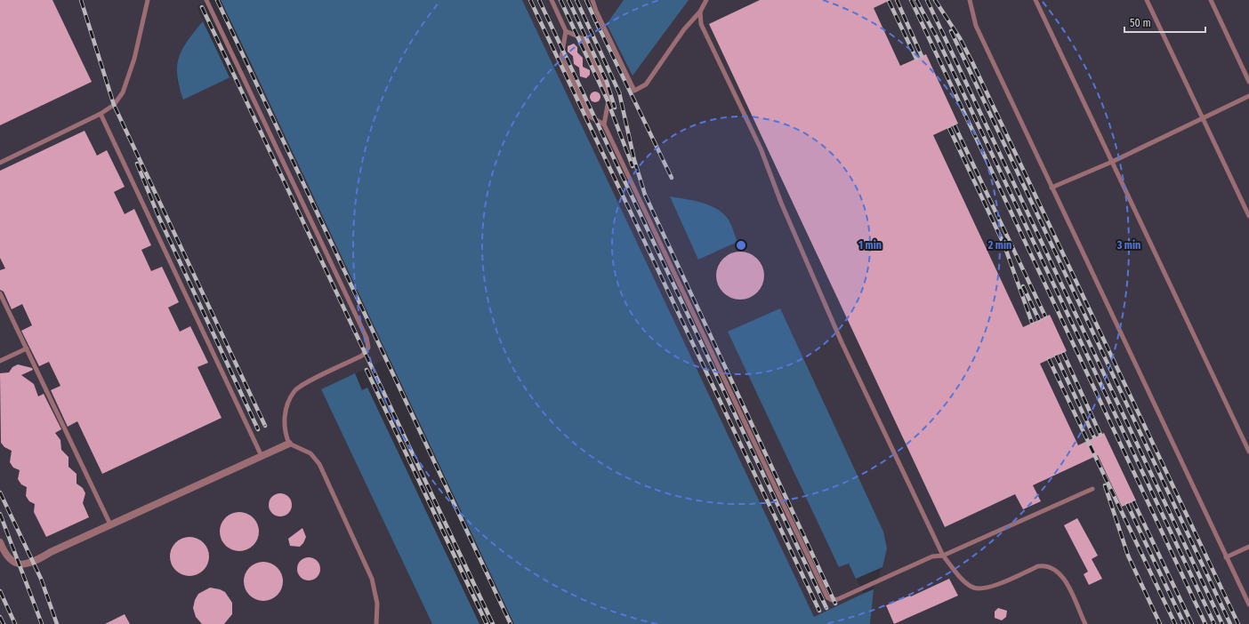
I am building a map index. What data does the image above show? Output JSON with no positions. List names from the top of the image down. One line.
{"scale_bar":"50 m","rings":["1 min","2 min","3 min"]}
